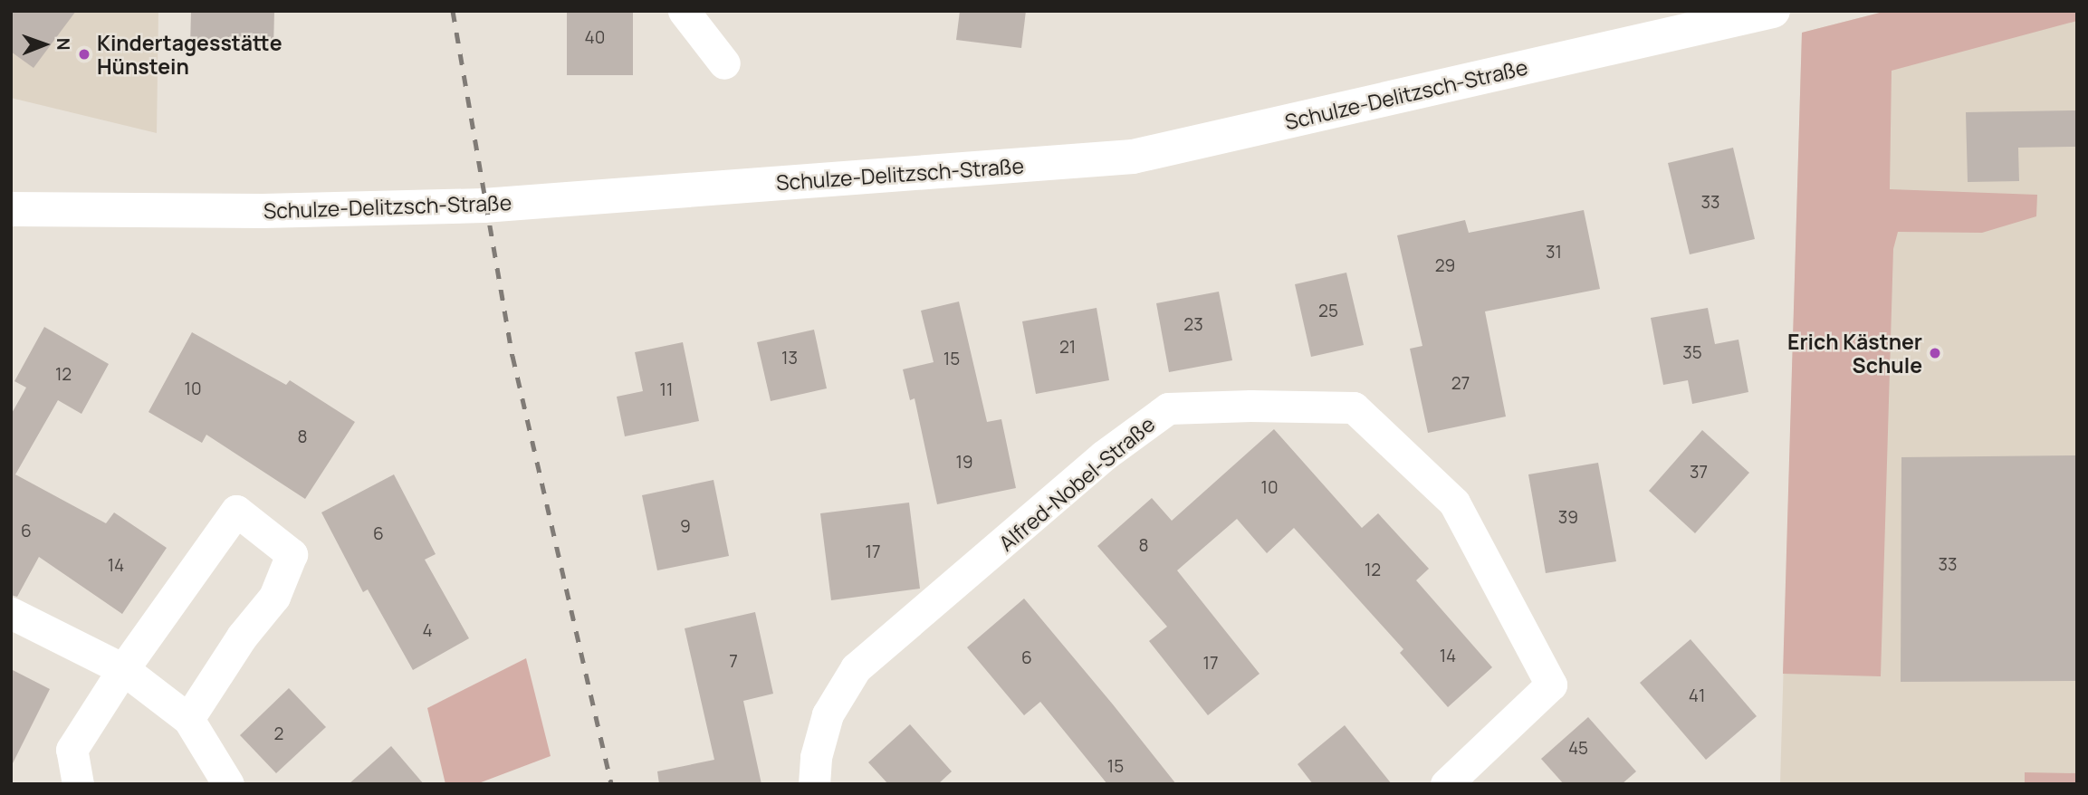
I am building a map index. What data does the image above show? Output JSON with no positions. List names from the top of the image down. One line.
{"streets":{"main road":["Schulze-Delitzsch-Straße"],"street":["Alfred-Nobel-Straße"]},"places":["Kindertagesstätte Hünstein","Erich Kästner Schule"],"house_numbers":["40","33","31","29","25","23","21","35","13","15","12","27","10","11","8","19","37","10","39","9","6","6","8","17","33","14","12","4","14","6","7","17","41","2","45","15"],"north":"right"}
